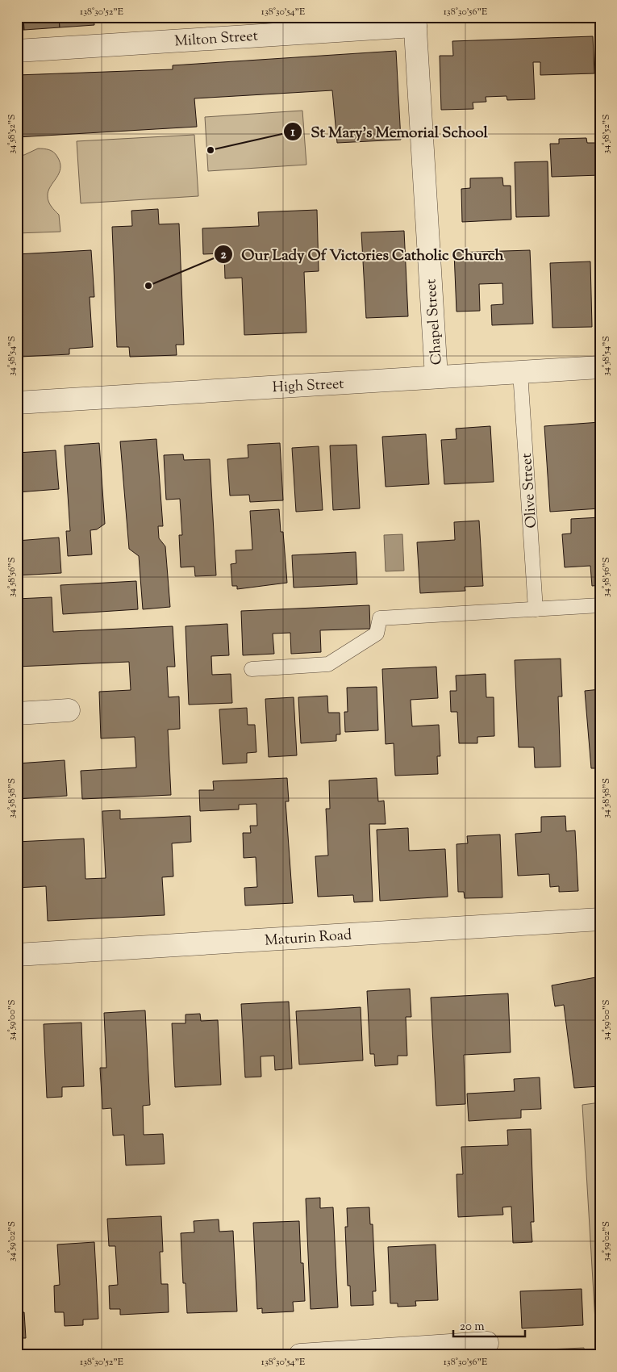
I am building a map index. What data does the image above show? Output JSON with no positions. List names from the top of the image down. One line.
{"streets":{"street":["Milton Street","Chapel Street","High Street","Maturin Road"],"lane":["Olive Street"]},"crossings":[["Milton Street","Chapel Street"],["Chapel Street","High Street"],["High Street","Olive Street"]],"places":["St Mary's Memorial School","Our Lady Of Victories Catholic Church"],"scale_bar":"20 m","coordinates":["138°30'52\"E","138°30'54\"E","138°30'56\"E","34°58'52\"S","34°58'54\"S","34°58'56\"S","34°58'58\"S","34°59'00\"S","34°59'02\"S"]}
